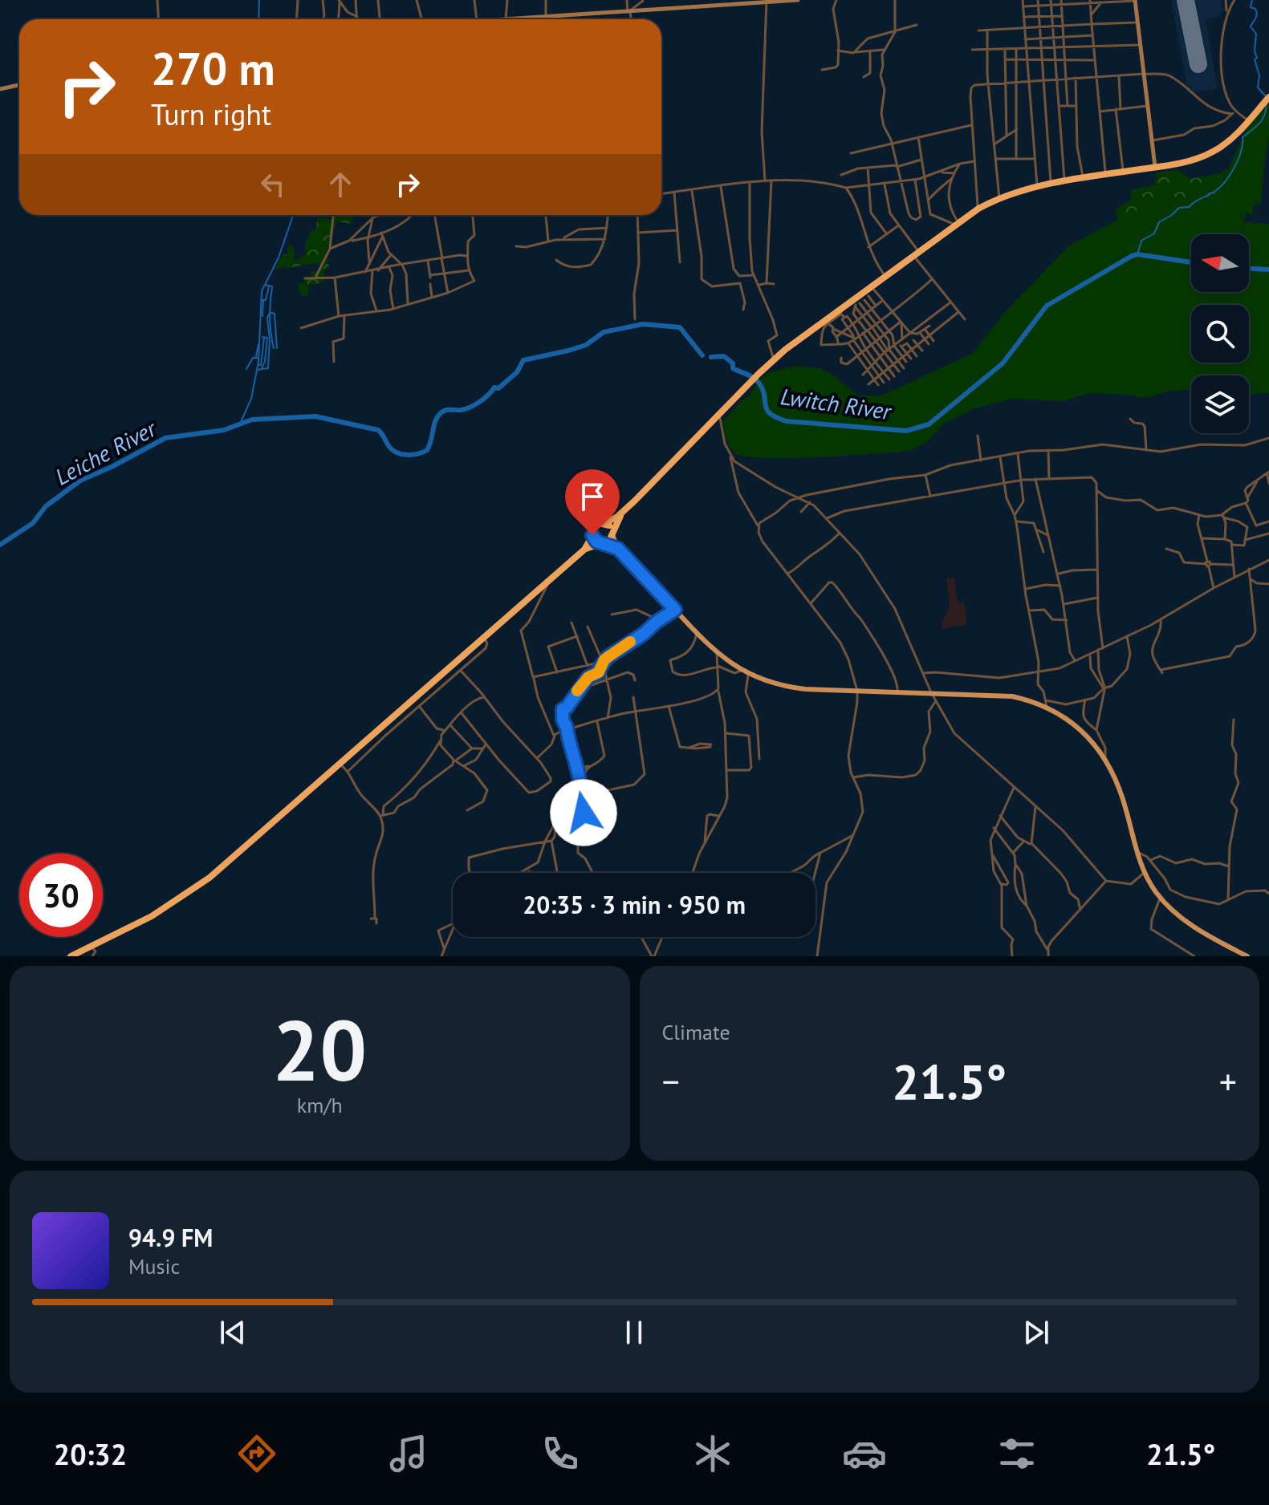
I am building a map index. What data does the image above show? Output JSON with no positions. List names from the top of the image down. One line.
{"water":["Lwitch River","Leiche River"],"north":"left","page":{"turn":["270 m","Turn right"],"limit":"30","trip":"20:35 · 3 min · 950 m","tile":[["20","km/h"],"Climate"],"heat":["−","21.5°","+"],"song":["94.9 FM","Music"],"tabs":["20:32","21.5°"]}}
